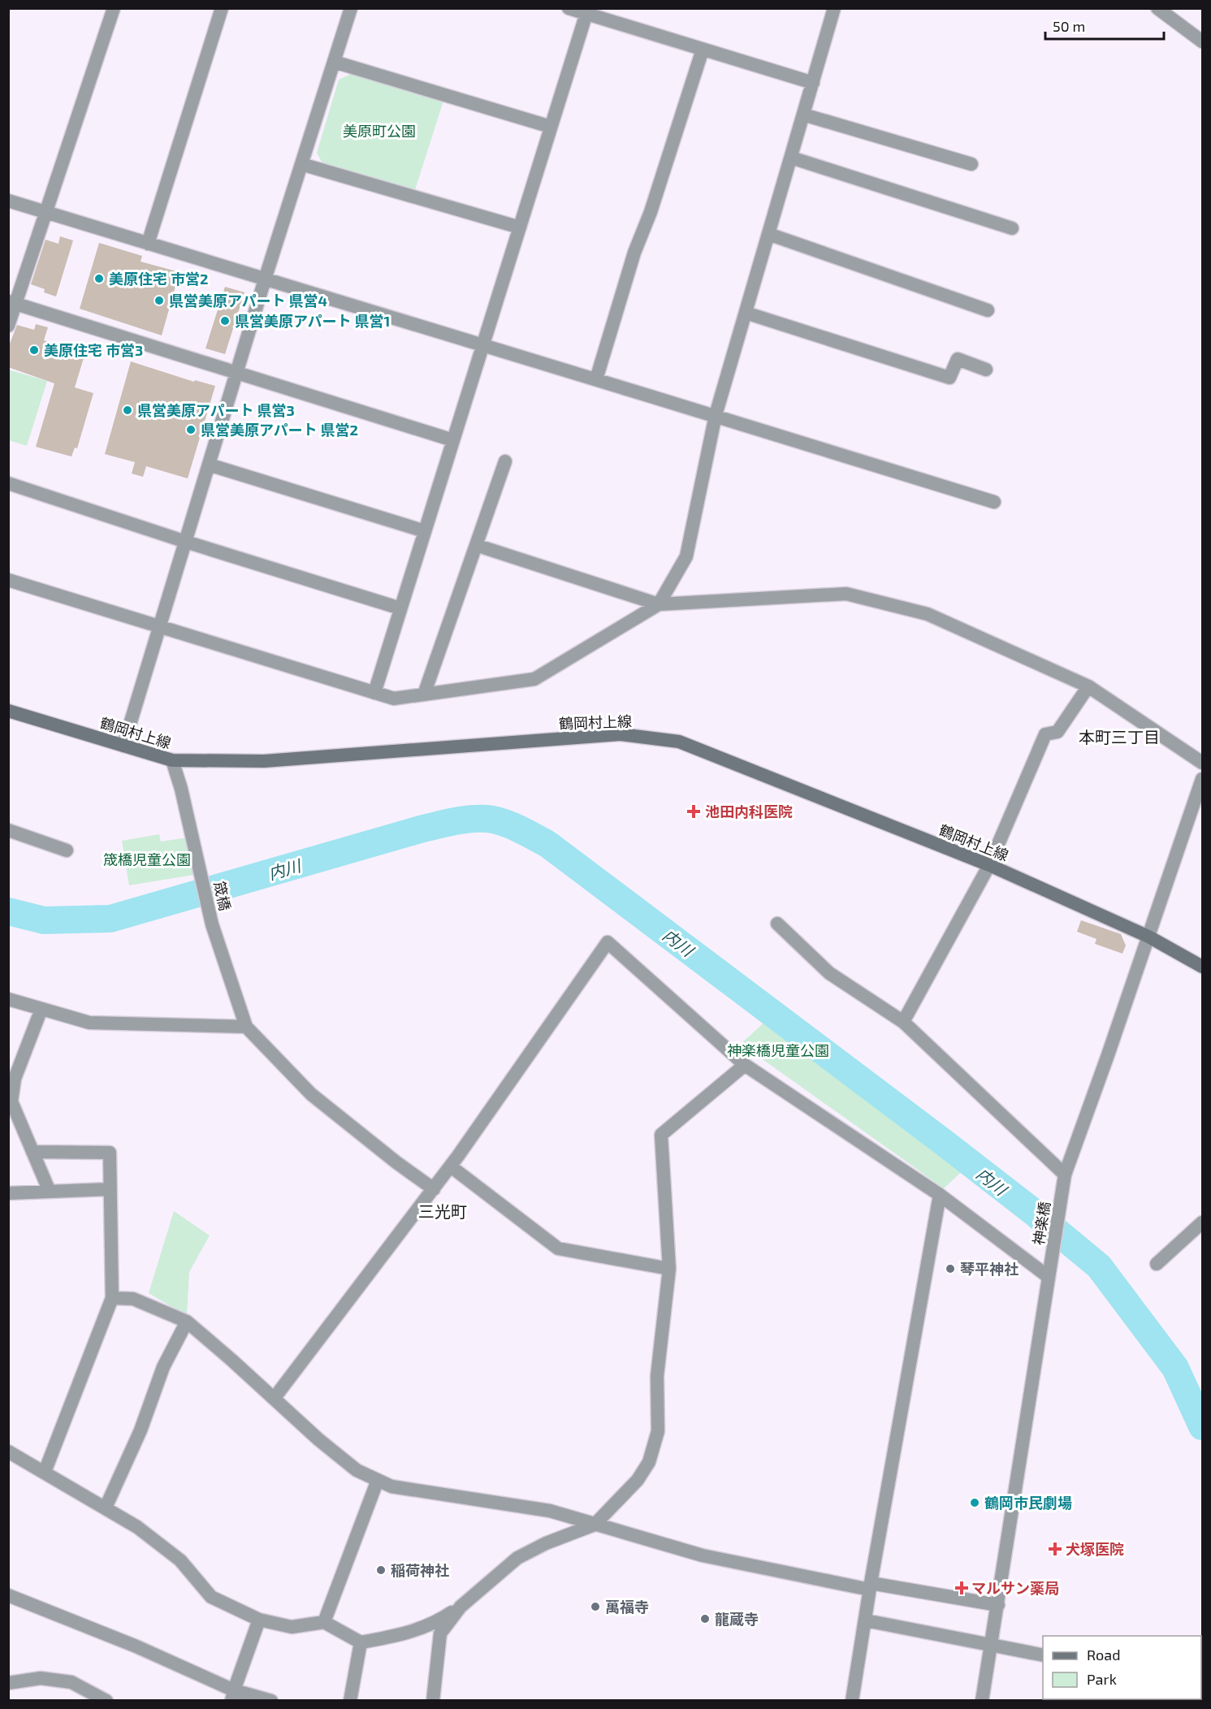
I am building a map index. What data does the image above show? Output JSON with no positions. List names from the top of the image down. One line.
{"streets":{"main road":["鶴岡村上線"],"street":["筬橋","神楽橋"]},"crossings":[["鶴岡村上線","筬橋"],["鶴岡村上線","神楽橋"]],"districts":["本町三丁目","三光町"],"water":["内川"],"parks":["美原町公園","筬橋児童公園","神楽橋児童公園"],"places":{"other":["美原住宅 市営2","県営美原アパート 県営4","県営美原アパート 県営1","美原住宅 市営3","県営美原アパート 県営3","県営美原アパート 県営2","琴平神社","鶴岡市民劇場","稲荷神社","萬福寺","龍蔵寺"],"health":["池田内科医院","犬塚医院","マルサン薬局"]},"legend":["Road","Park"],"scale_bar":"50 m"}
